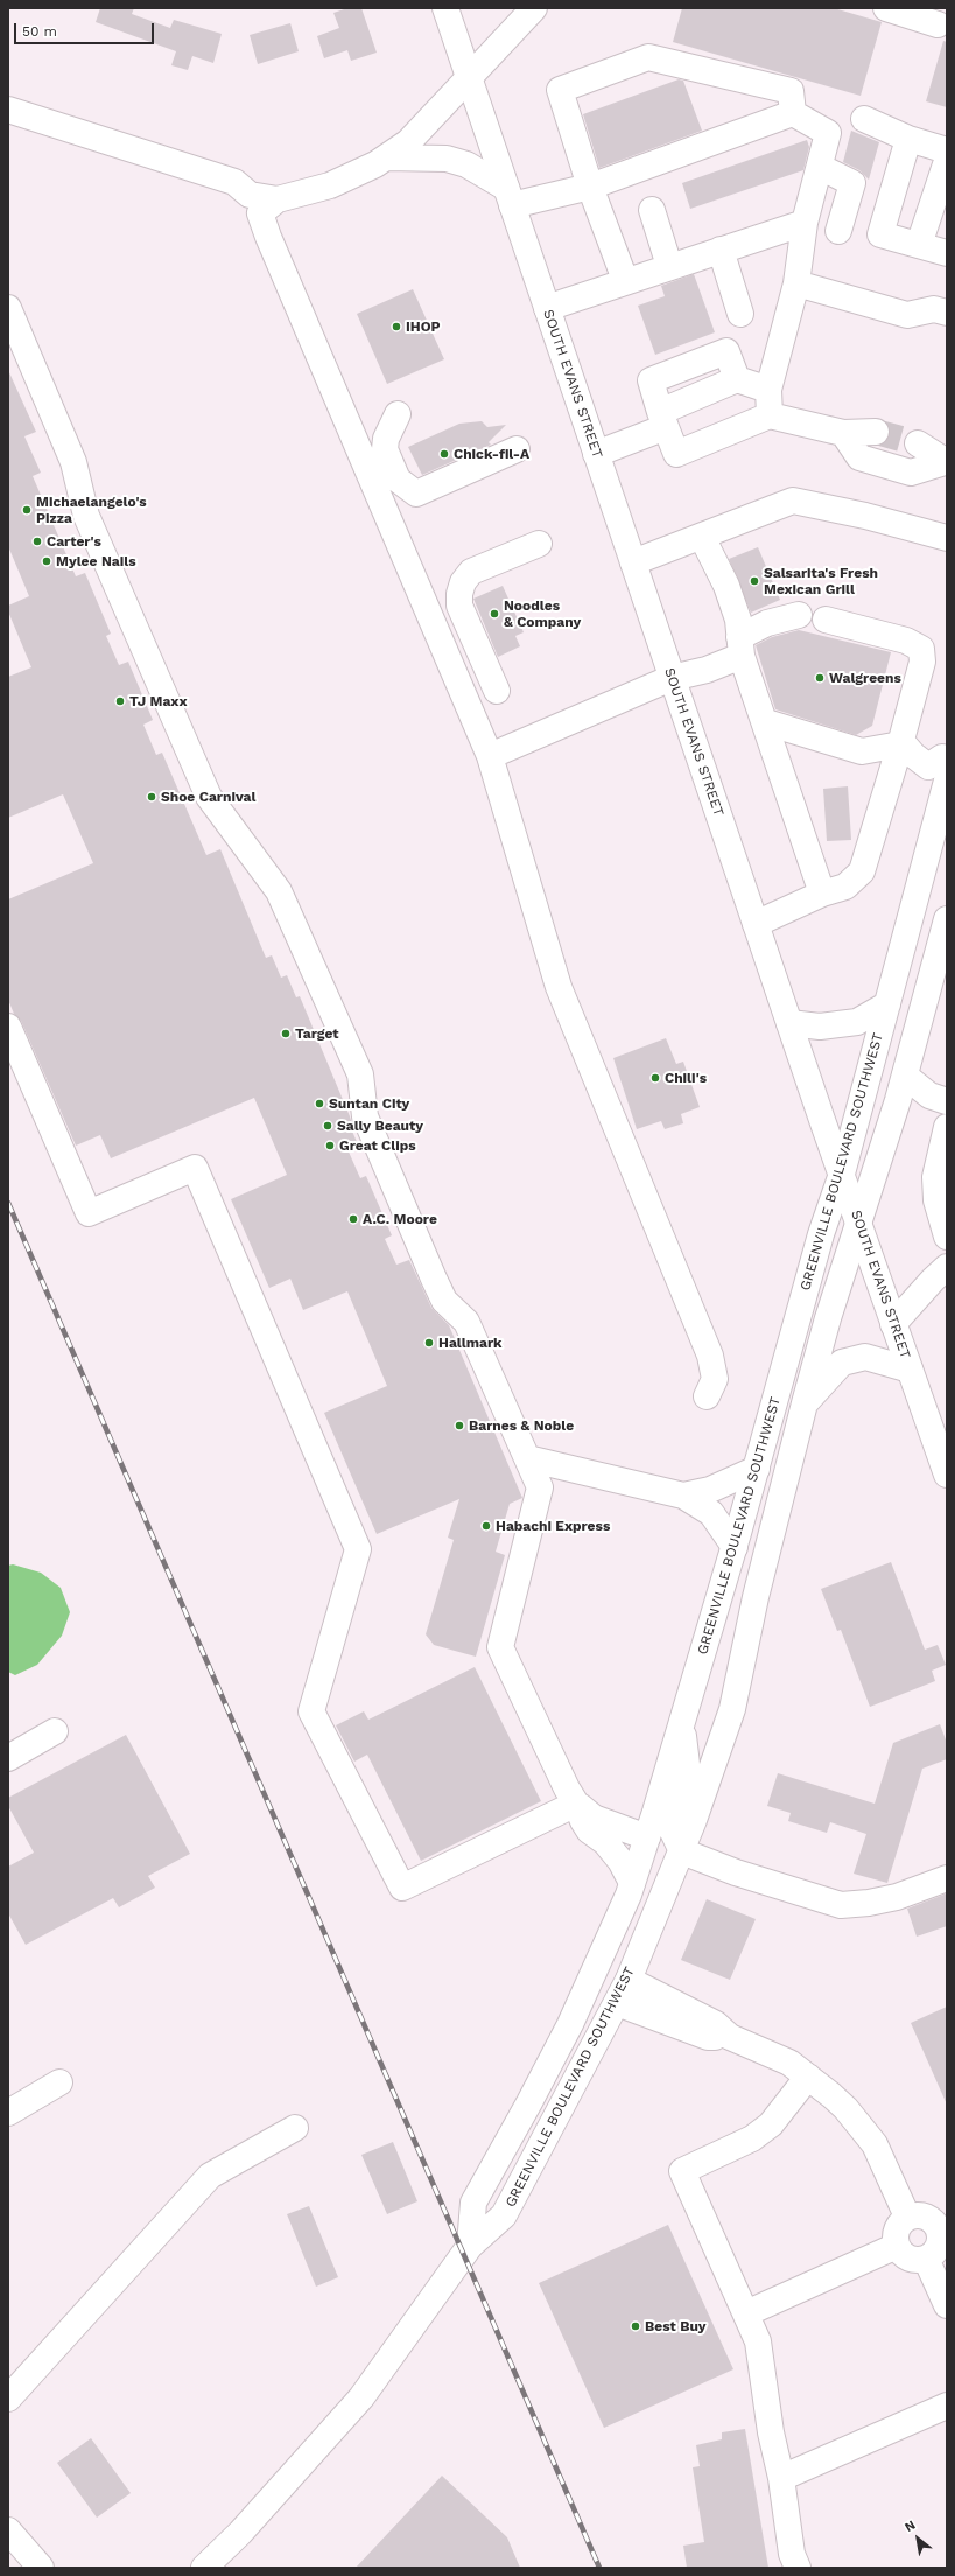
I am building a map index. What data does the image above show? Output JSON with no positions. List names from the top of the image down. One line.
{"streets":{"main road":["SOUTH EVANS STREET","GREENVILLE BOULEVARD SOUTHWEST"]},"crossings":[["SOUTH EVANS STREET","GREENVILLE BOULEVARD SOUTHWEST"]],"places":["IHOP","Chick-fil-A","Michaelangelo's Pizza","Carter's","Mylee Nails","Salsarita's Fresh Mexican Grill","Noodles & Company","Walgreens","TJ Maxx","Shoe Carnival","Target","Chili's","Suntan City","Sally Beauty","Great Clips","A.C. Moore","Hallmark","Barnes & Noble","Habachi Express","Best Buy"],"scale_bar":"50 m","north":"top left"}
